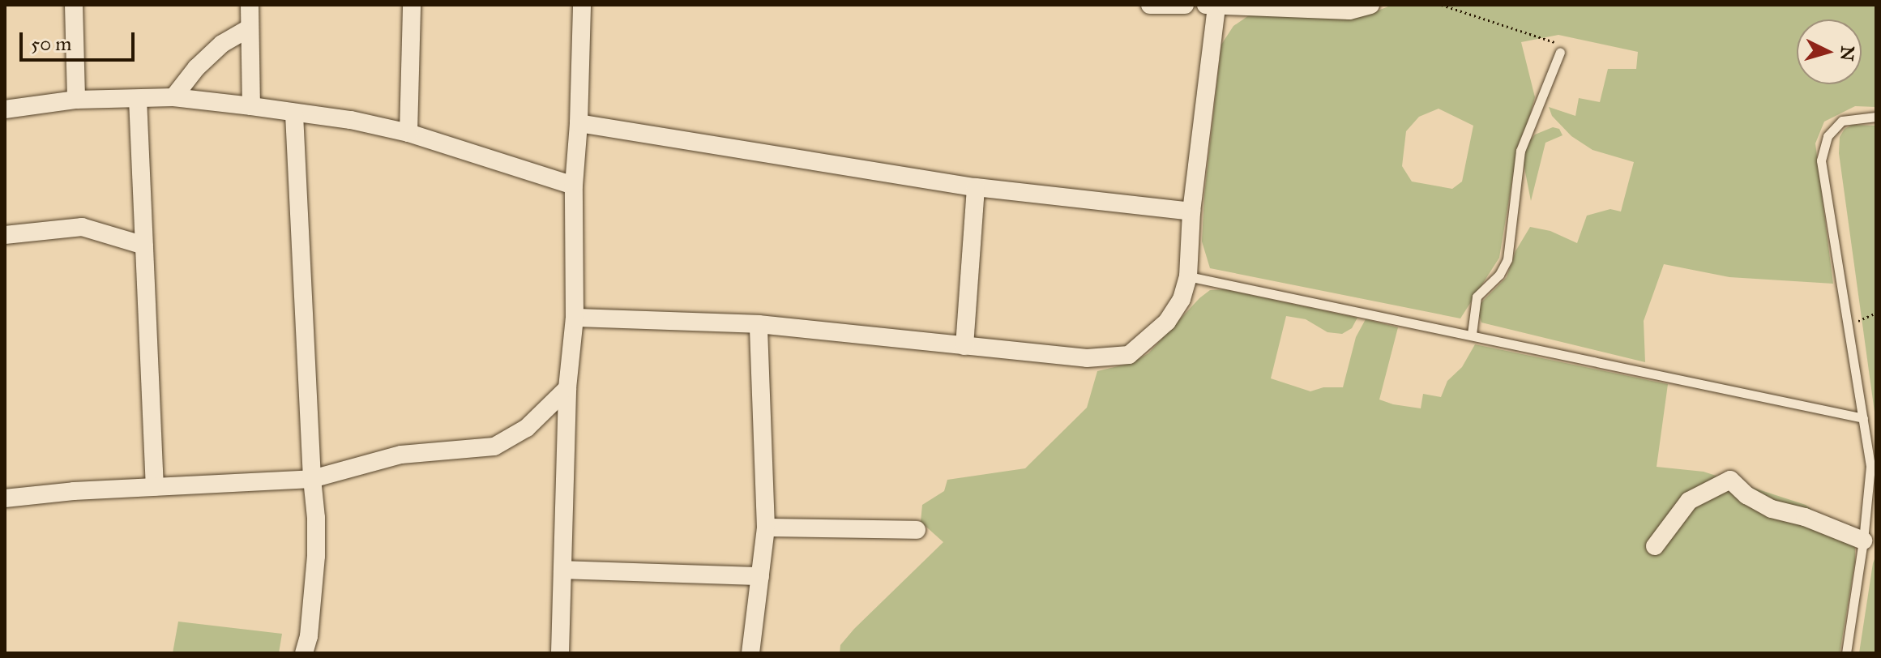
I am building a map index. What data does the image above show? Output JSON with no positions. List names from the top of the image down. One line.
{"scale_bar":"50 m","north":"right"}
